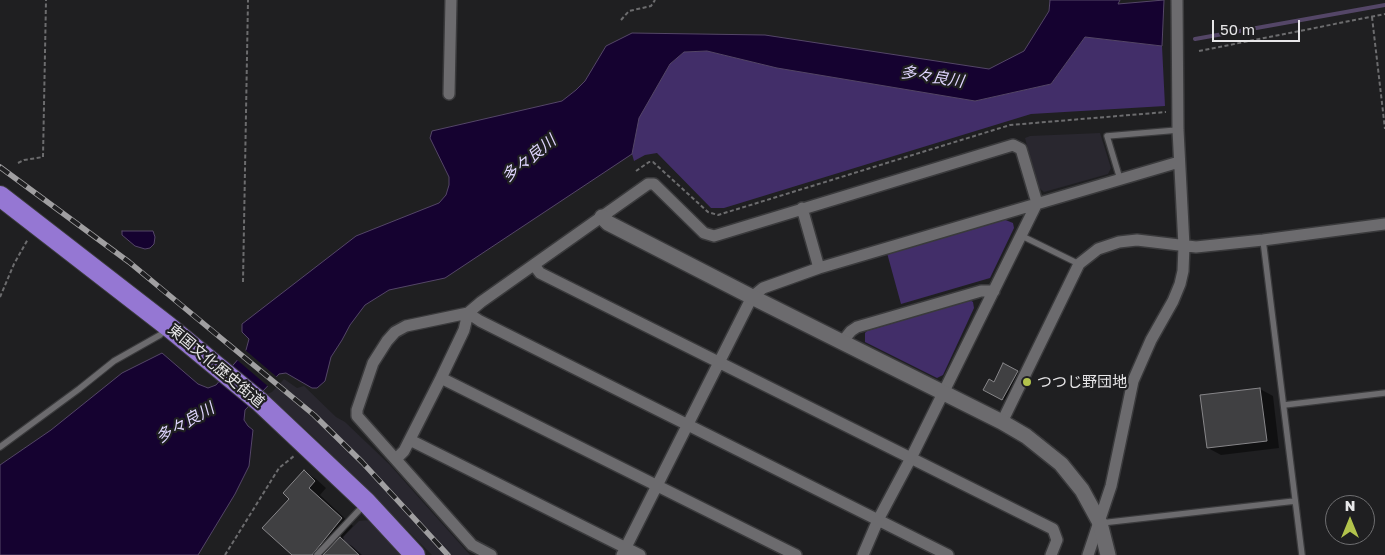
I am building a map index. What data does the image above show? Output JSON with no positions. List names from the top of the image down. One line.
{"streets":{"highway":["東国文化歴史街道"]},"water":["多々良川"],"places":["つつじ野団地"],"scale_bar":"50 m","north":"top"}
